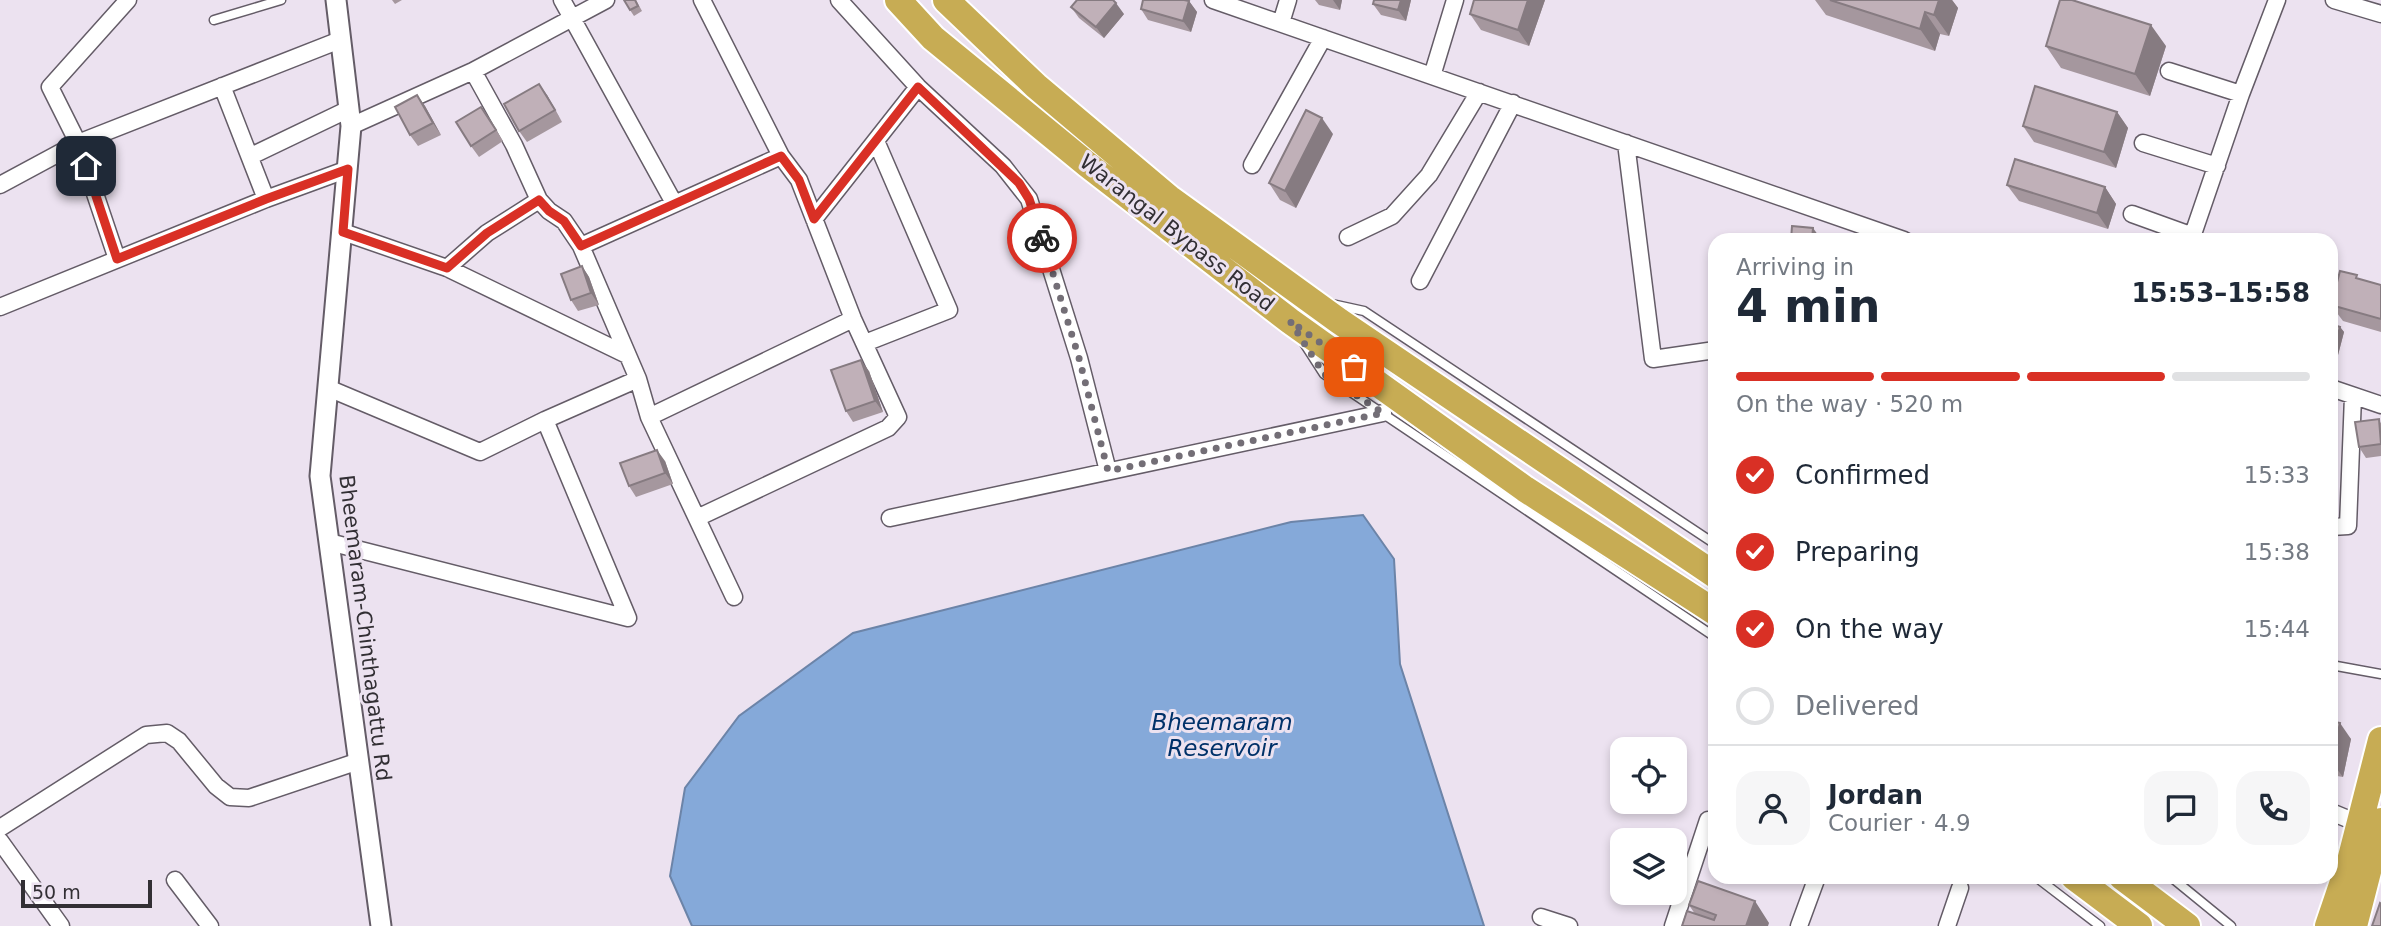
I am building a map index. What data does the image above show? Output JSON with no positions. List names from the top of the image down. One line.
{"streets":{"highway":["Warangal Bypass Road"],"street":["Bheemaram-Chinthagattu Rd"]},"water":["Bheemaram Reservoir"],"scale_bar":"50 m","page":{"heading":["4 min","Arriving in","15:53–15:58"],"panel":["Jordan","Courier · 4.9"],"bar":"On the way · 520 m","list":[["Confirmed","15:33"],["Preparing","15:38"],["On the way","15:44"],"Delivered"],"scale":"50 m"}}
